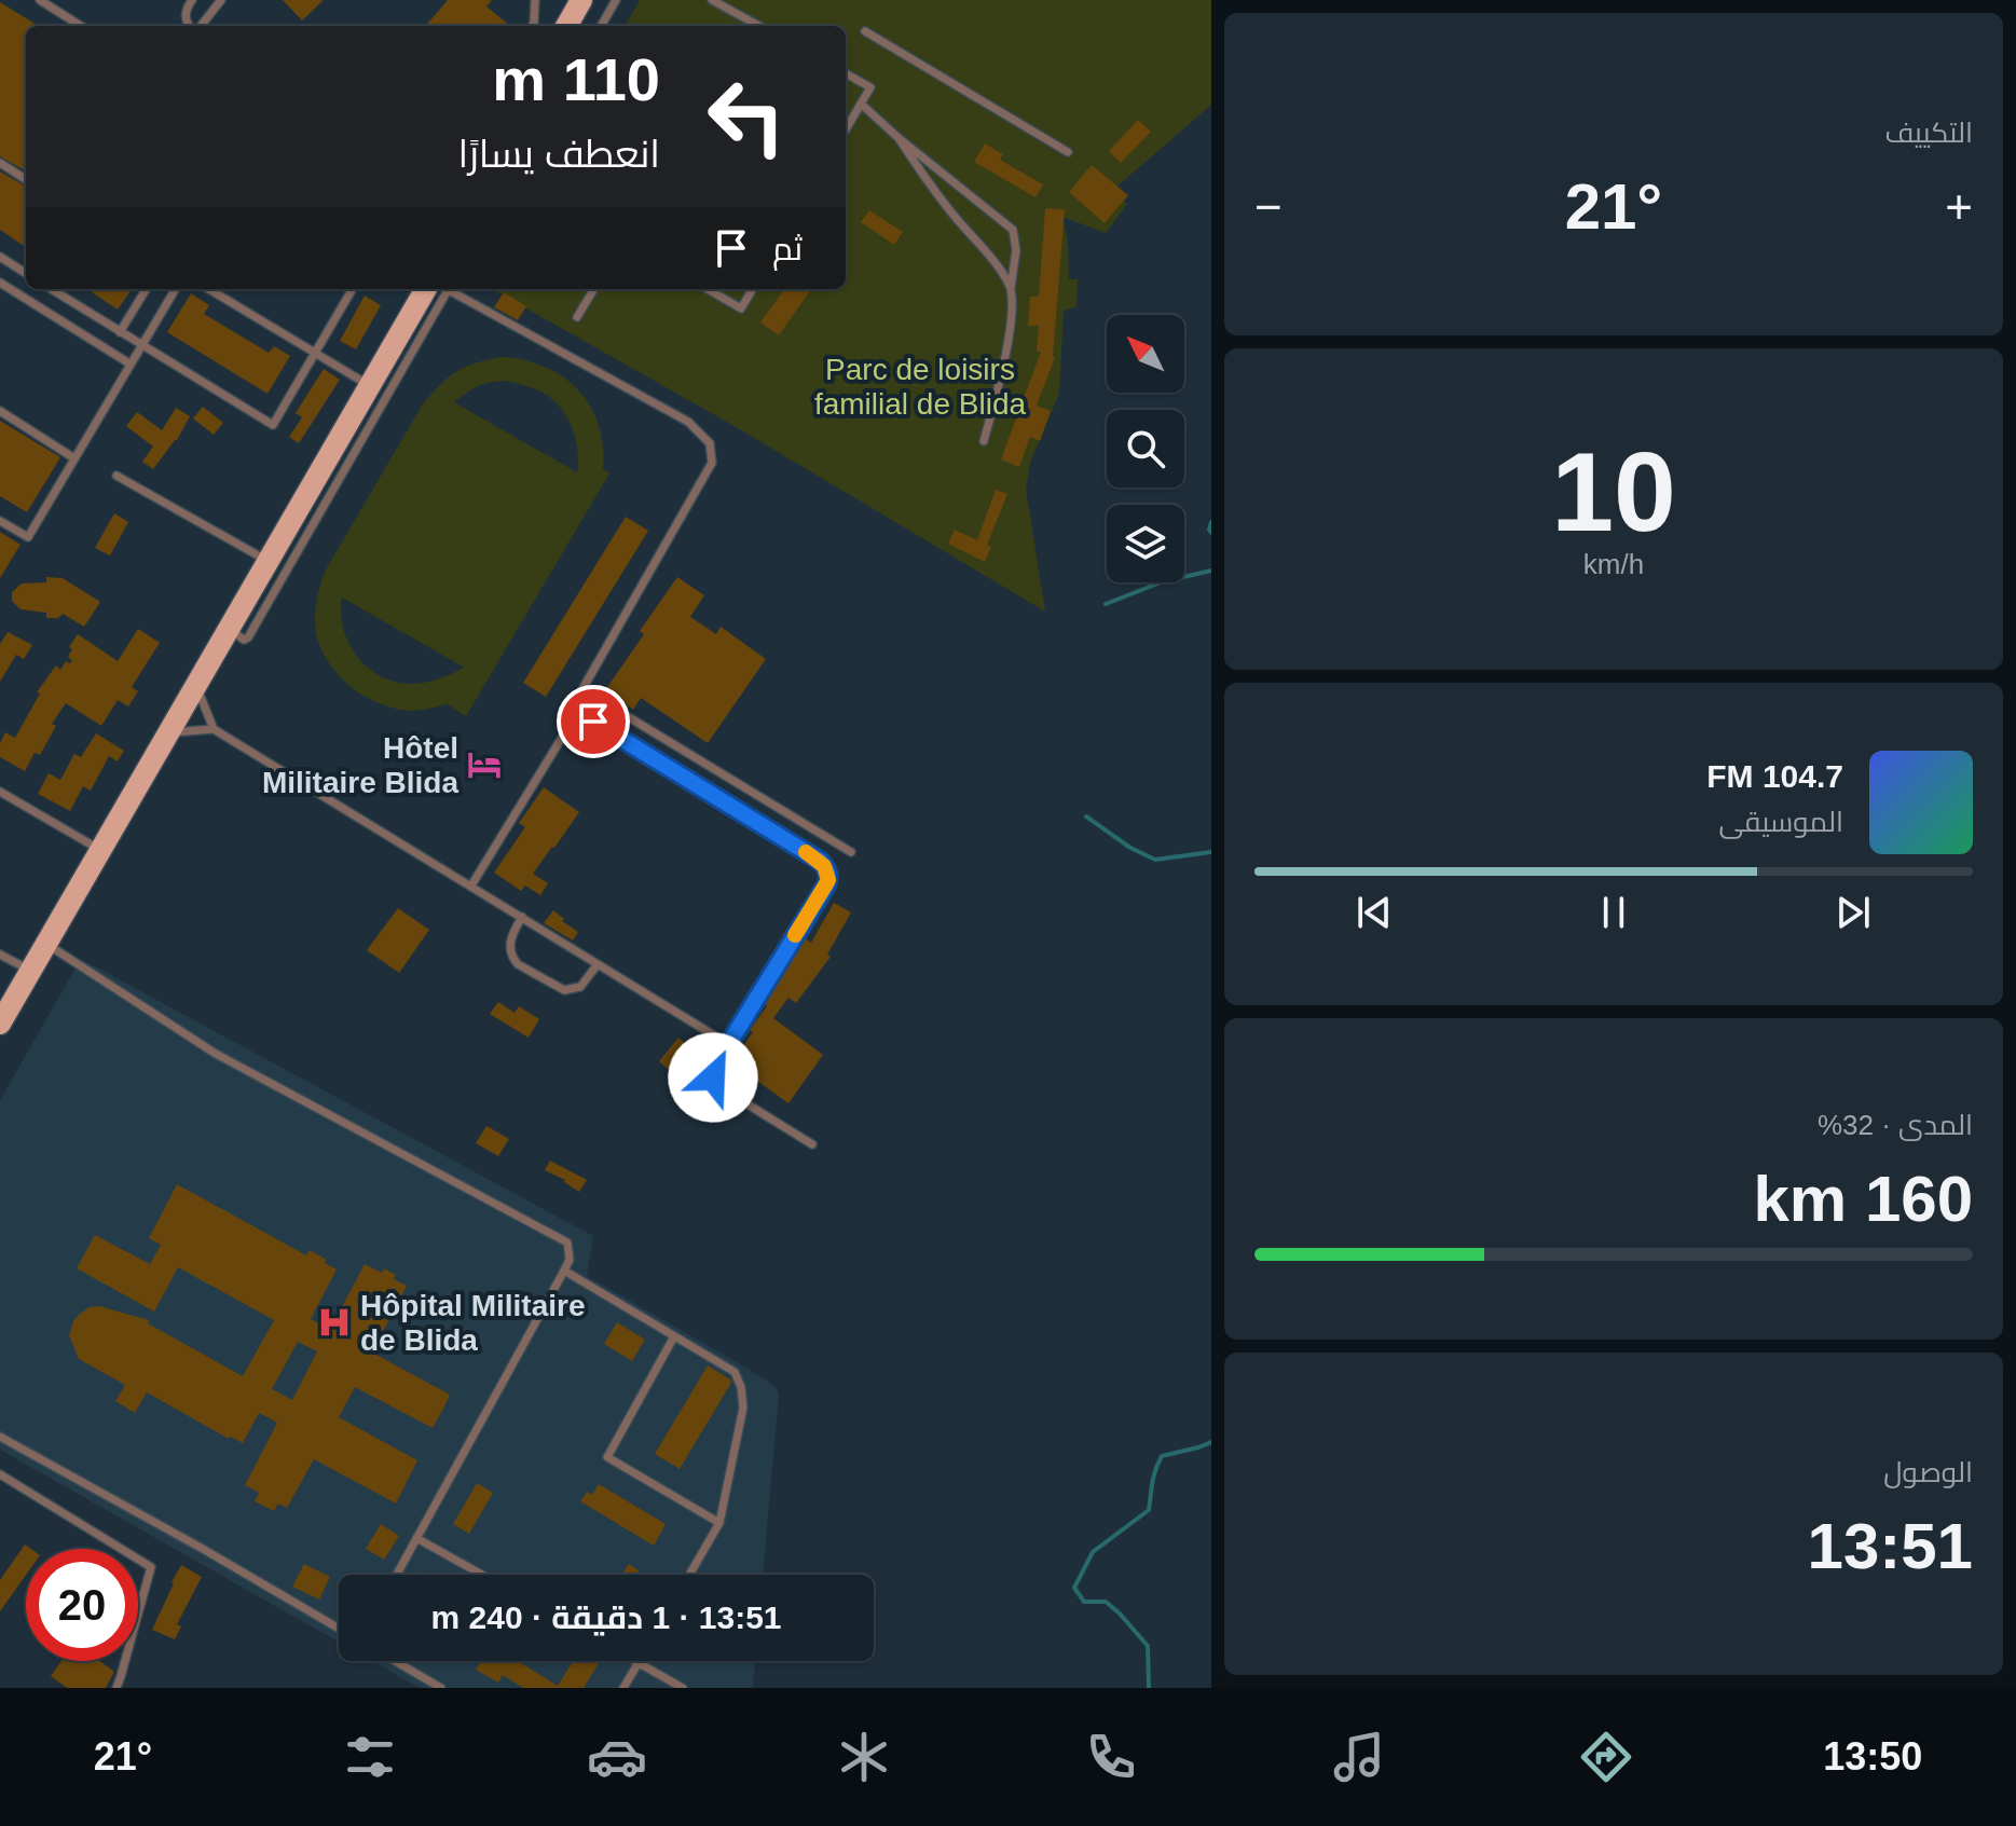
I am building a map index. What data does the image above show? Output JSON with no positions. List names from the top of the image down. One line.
{"parks":["Parc de loisirs familial de Blida"],"places":{"hotel":["Hôtel Militaire Blida"],"hospital":["Hôpital Militaire de Blida"]},"north":"top left","page":{"tile":["التكييف",["10","km/h"],["المدى · 32%","160 km"],["الوصول","13:51"]],"turn":["110 m","انعطف يسارًا"],"heat":["−","21°","+"],"then":"ثم","song":["104.7 FM","الموسيقى"],"limit":"20","trip":"13:51 · 1 دقيقة · 240 m","tabs":["13:50","21°"]}}
